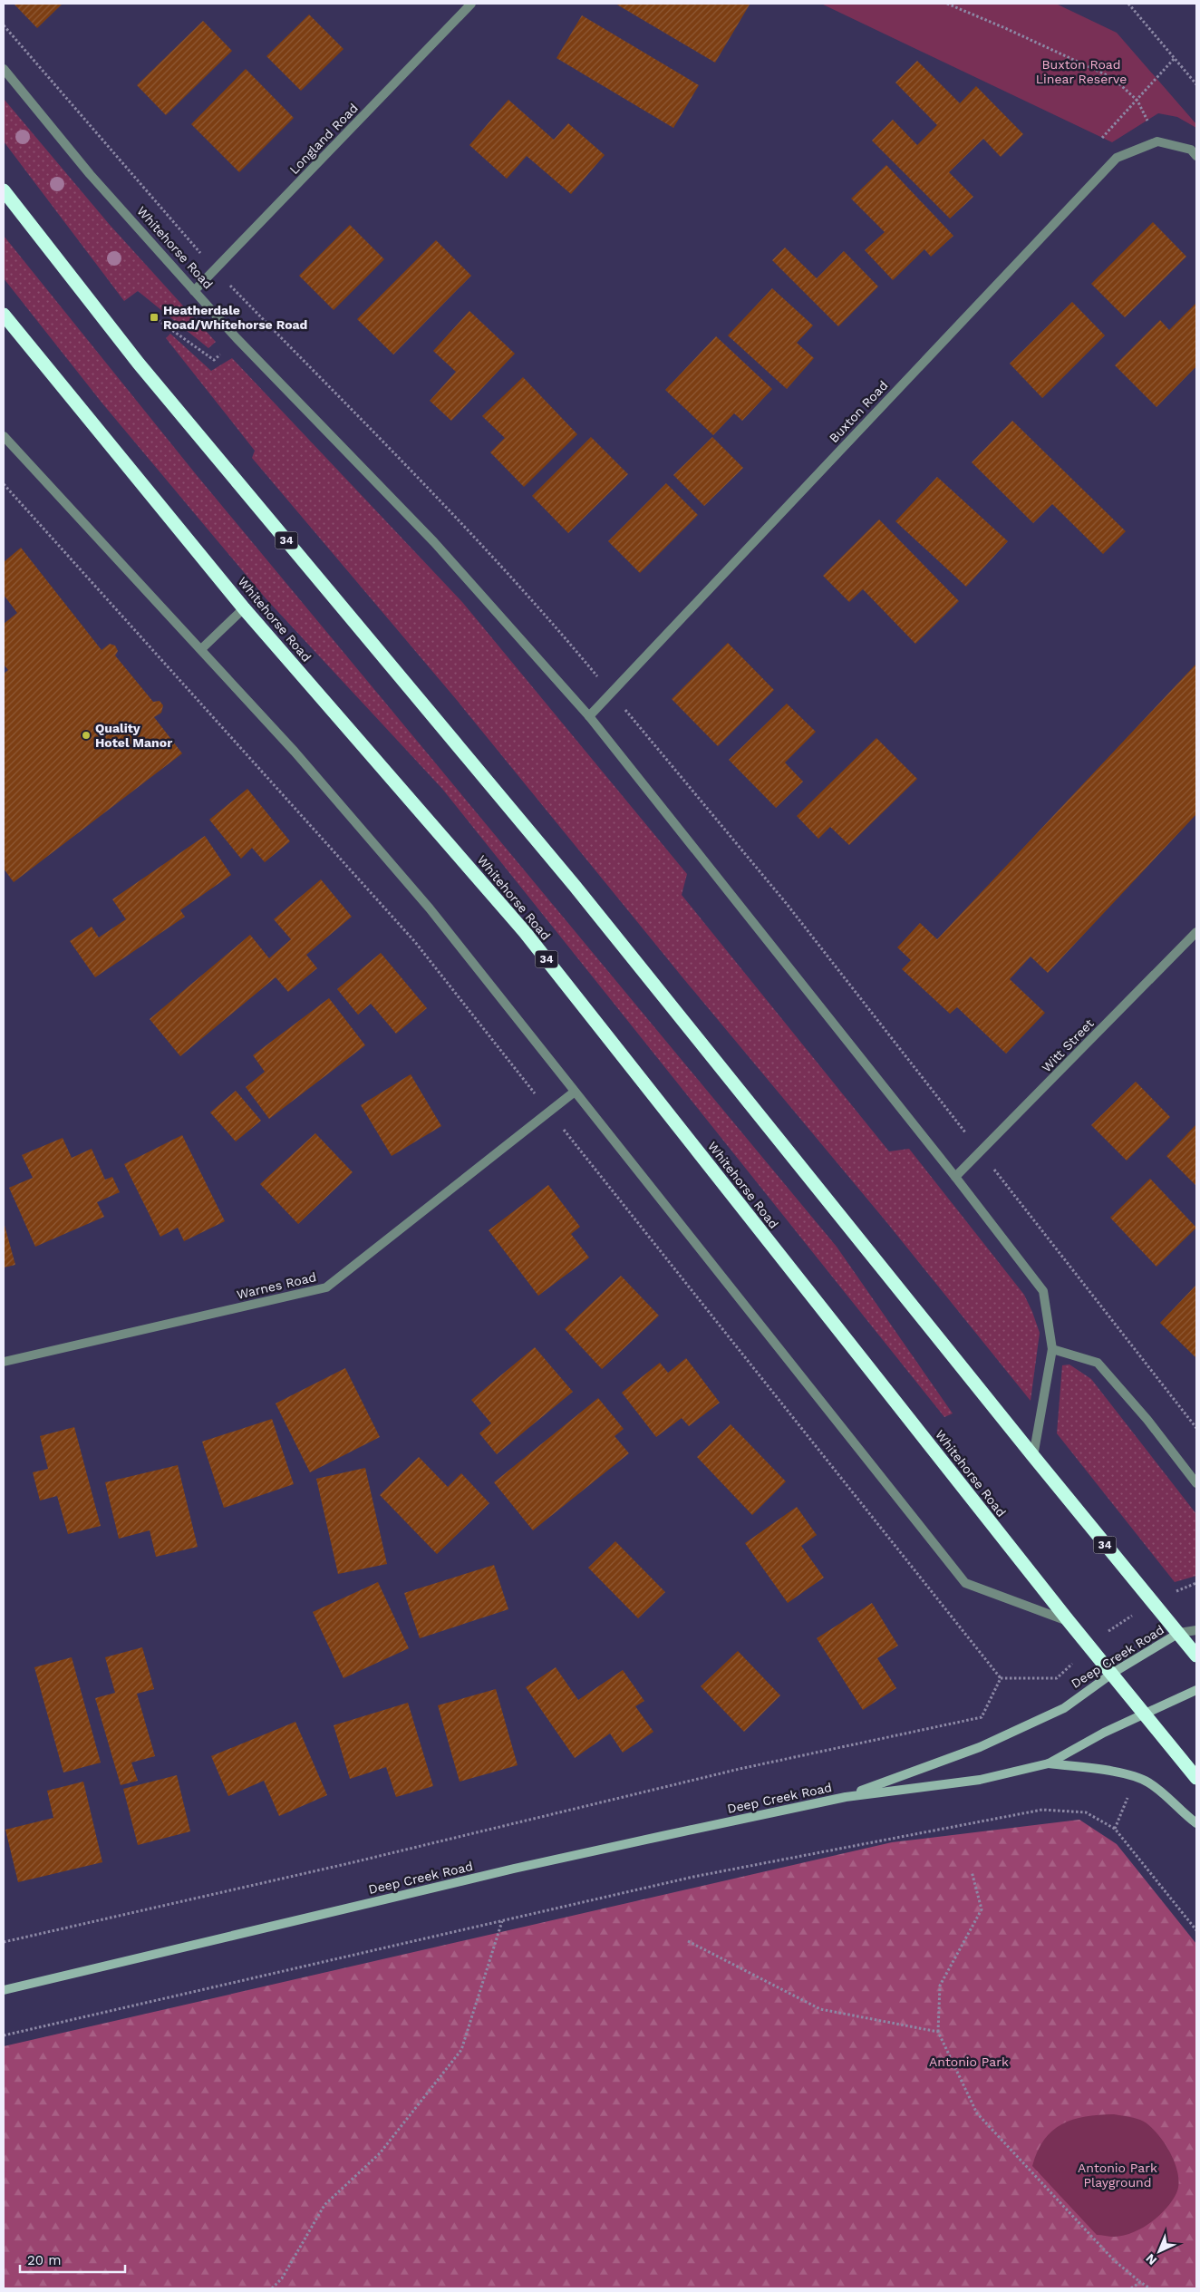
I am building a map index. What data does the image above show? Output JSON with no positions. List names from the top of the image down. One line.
{"streets":{"highway":["Whitehorse Road","34"],"main road":["Deep Creek Road"],"street":["Longland Road","Buxton Road","Witt Street","Warnes Road"]},"crossings":[["Longland Road","Whitehorse Road"],["Whitehorse Road","Buxton Road"],["Whitehorse Road","34"],["Whitehorse Road","Witt Street"],["Whitehorse Road","Warnes Road"],["Whitehorse Road","Deep Creek Road"],["34","Deep Creek Road"]],"parks":["Buxton Road Linear Reserve","Antonio Park","Antonio Park Playground"],"places":{"transit":["Heatherdale Road/Whitehorse Road"],"other":["Quality Hotel Manor"]},"scale_bar":"20 m","north":"bottom left"}
